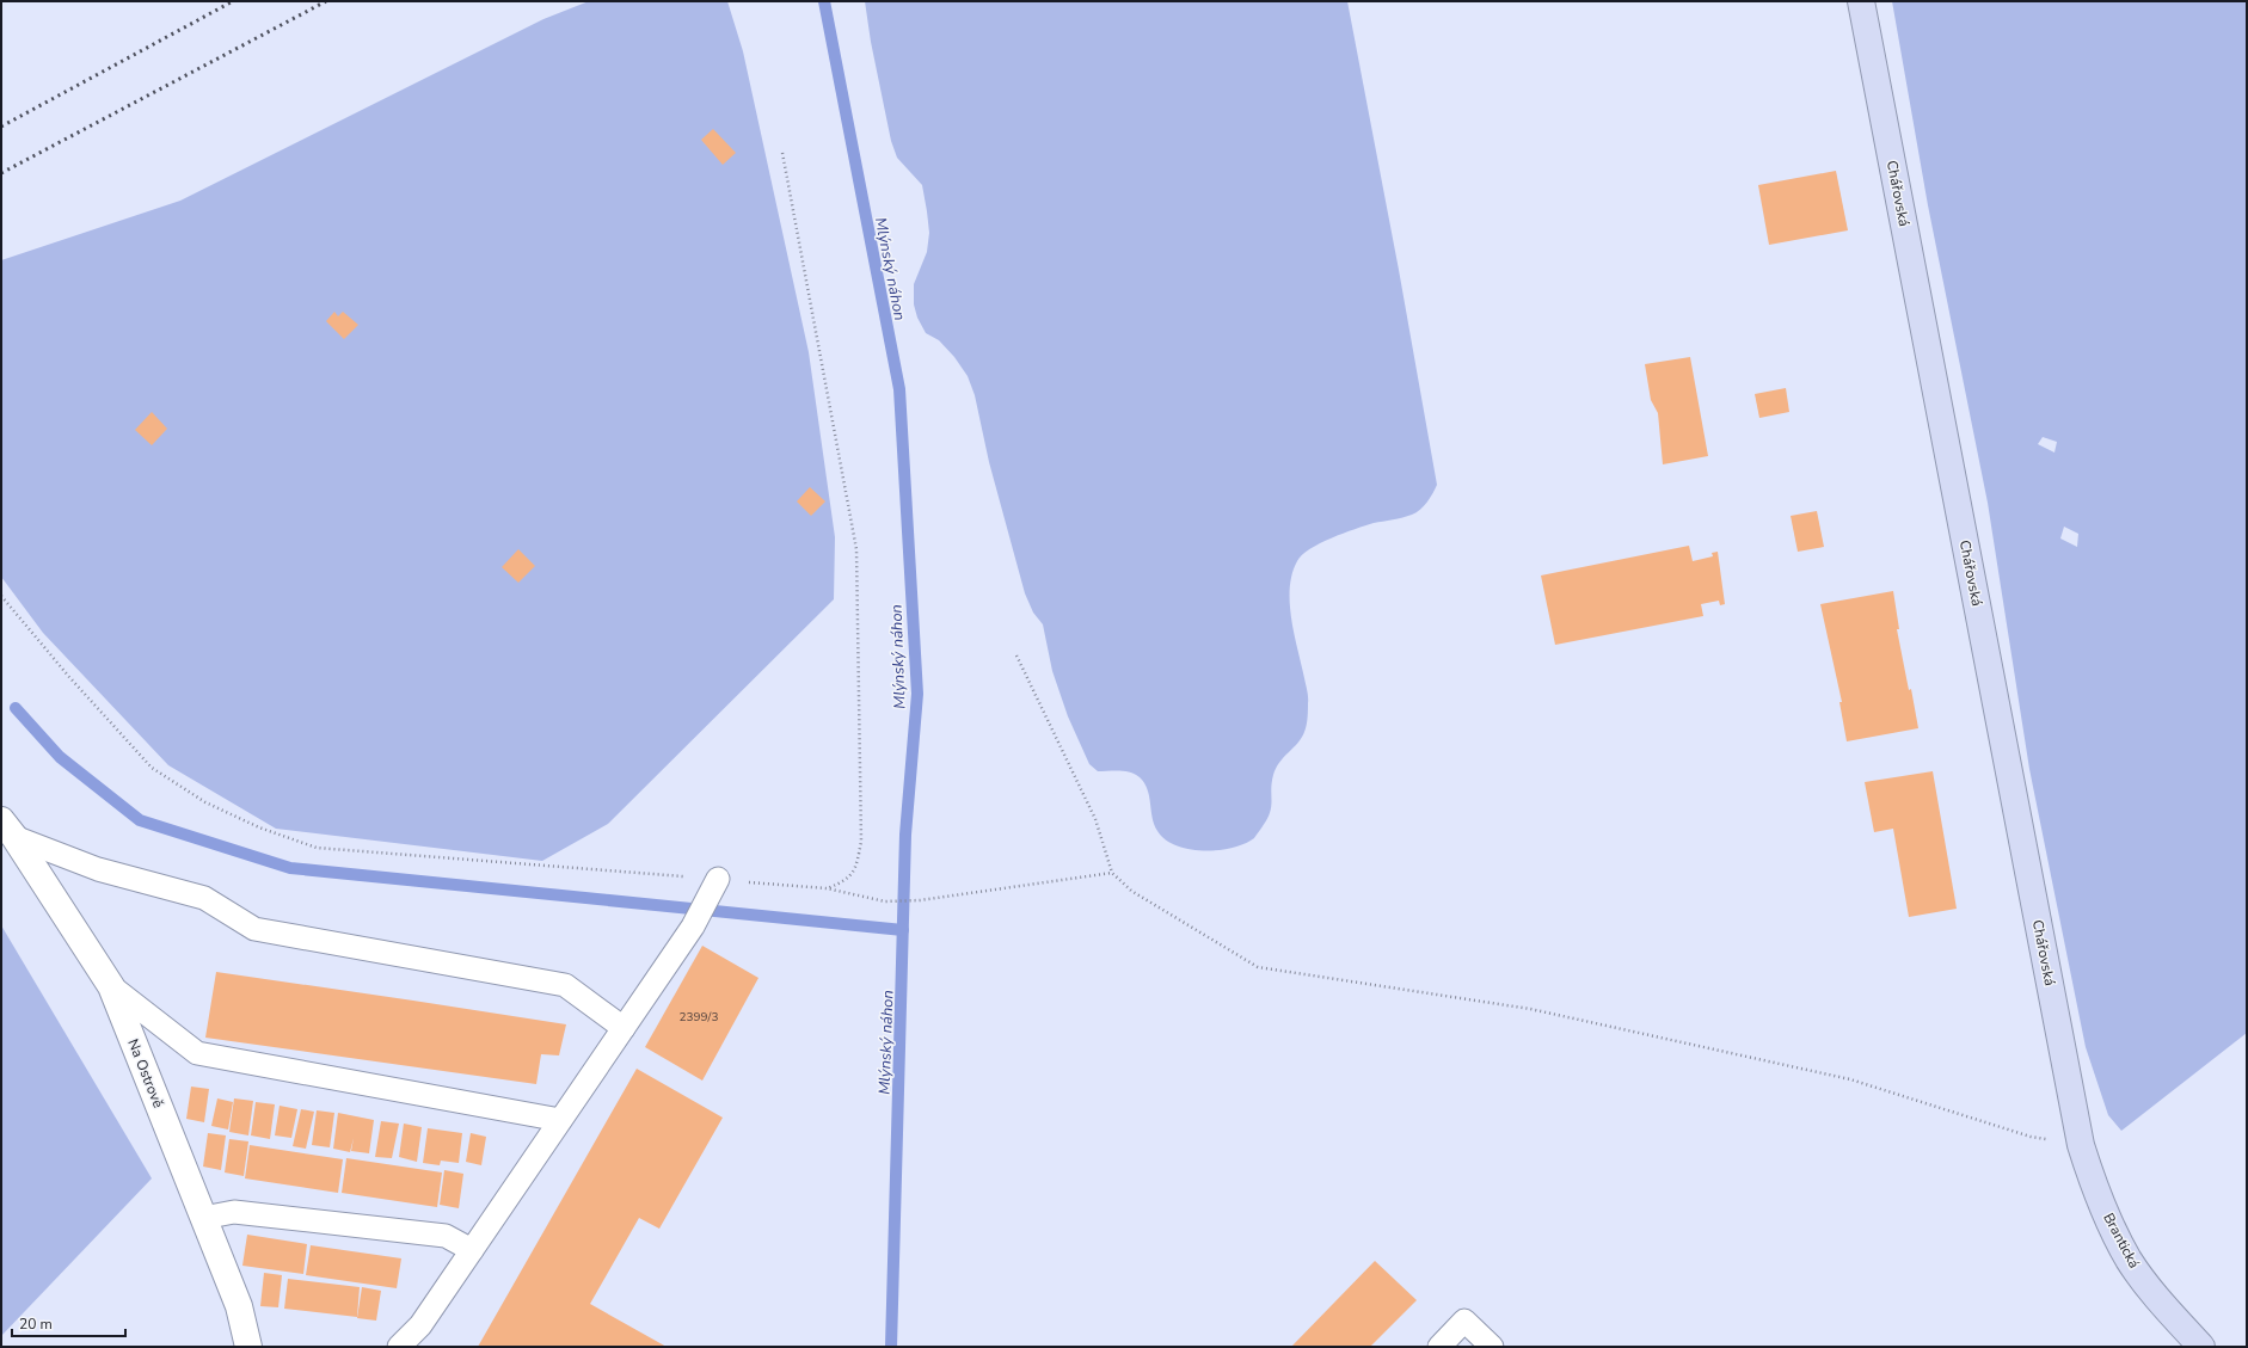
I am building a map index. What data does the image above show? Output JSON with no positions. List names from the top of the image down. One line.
{"streets":{"street":["Chářovská","Na Ostrově","Brantická"]},"crossings":[["Chářovská","Brantická"]],"water":["Mlýnský náhon"],"house_numbers":["2399/3"],"scale_bar":"20 m"}
